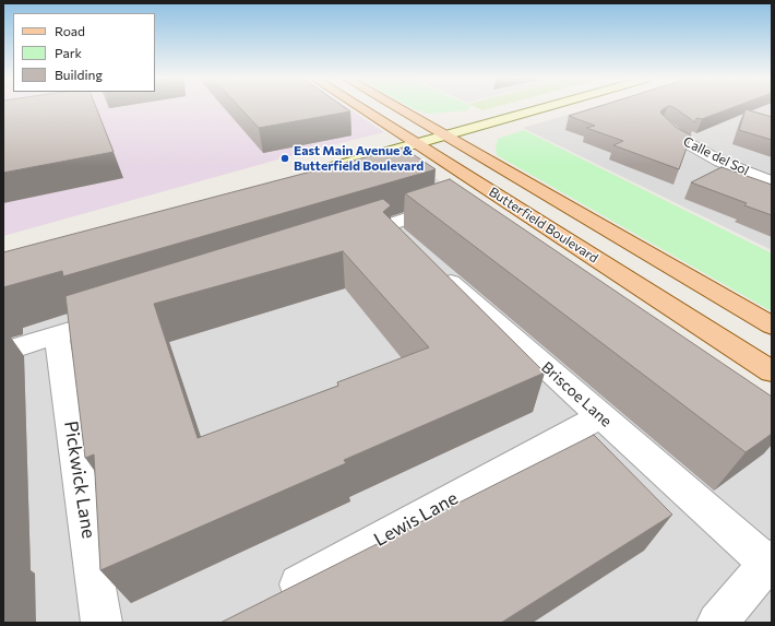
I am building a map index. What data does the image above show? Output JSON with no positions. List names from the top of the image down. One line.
{"streets":{"main road":["Butterfield Boulevard"],"street":["Calle del Sol","Briscoe Lane","Pickwick Lane","Lewis Lane"]},"crossings":[["Briscoe Lane","Lewis Lane"]],"places":["East Main Avenue & Butterfield Boulevard"],"legend":["Road","Park","Building"]}
